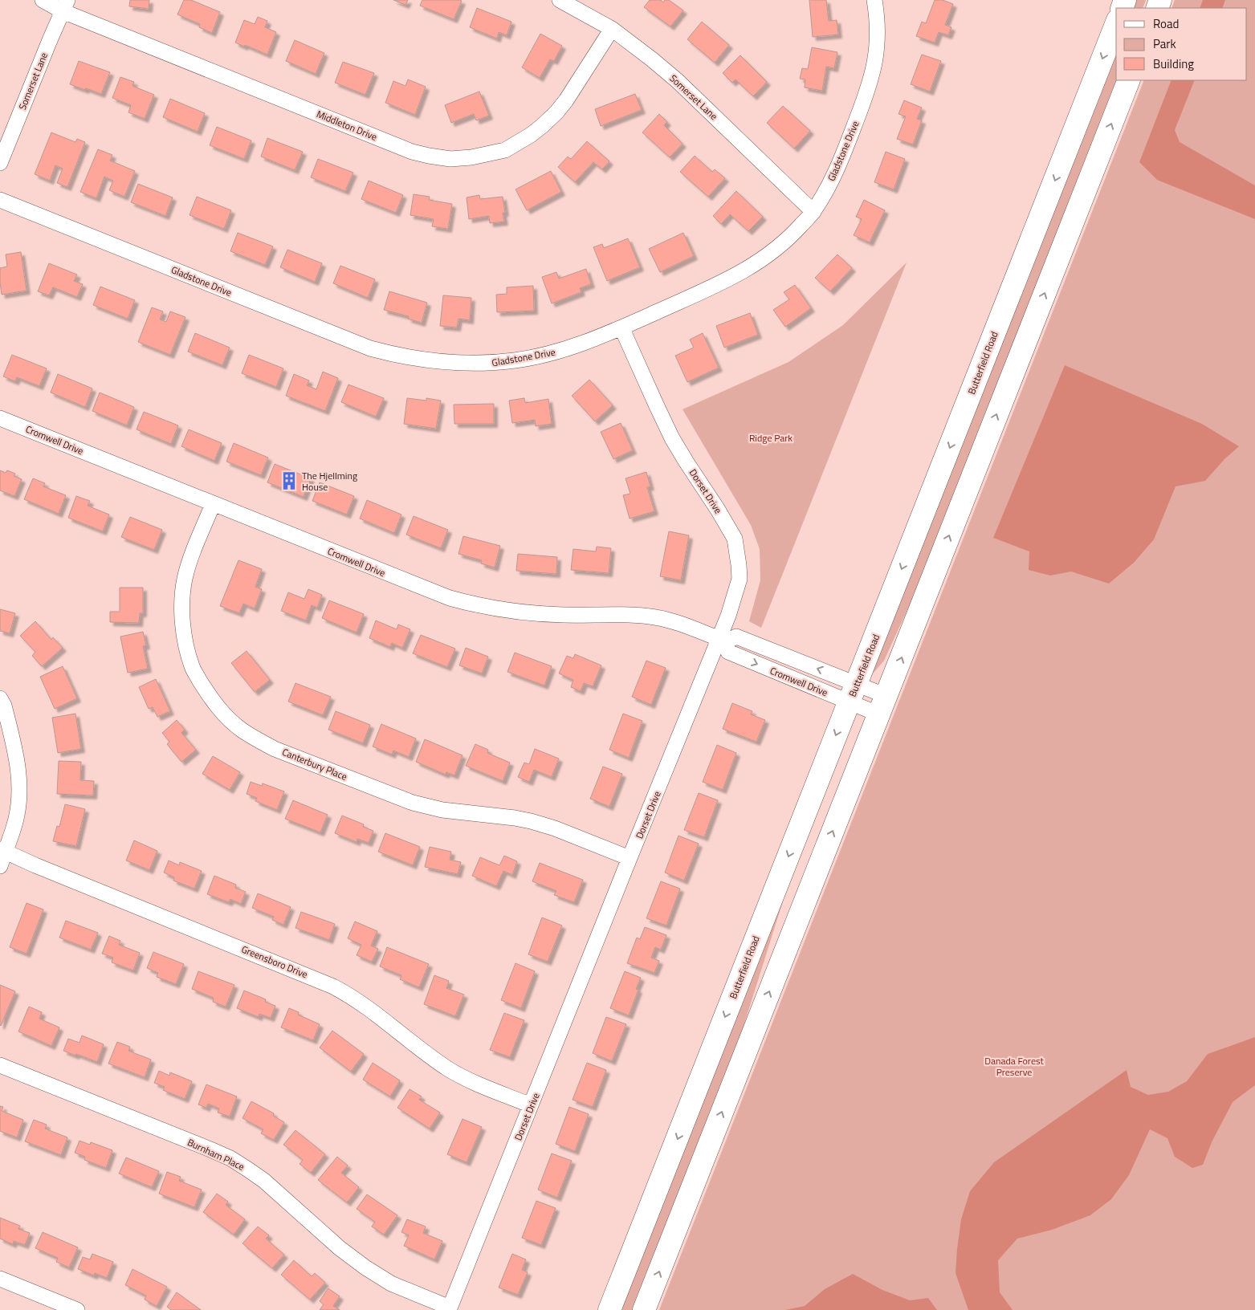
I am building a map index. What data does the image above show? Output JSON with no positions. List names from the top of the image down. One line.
{"streets":{"main road":["Butterfield Road"],"street":["Somerset Lane","Middleton Drive","Gladstone Drive","Cromwell Drive","Dorset Drive","Canterbury Place","Greensboro Drive","Burnham Place"]},"crossings":[["Somerset Lane","Middleton Drive"],["Somerset Lane","Gladstone Drive"],["Gladstone Drive","Dorset Drive"],["Butterfield Road","Cromwell Drive"],["Cromwell Drive","Dorset Drive"],["Cromwell Drive","Canterbury Place"],["Dorset Drive","Canterbury Place"],["Dorset Drive","Greensboro Drive"],["Dorset Drive","Burnham Place"]],"parks":["Ridge Park","Danada Forest Preserve"],"places":{"building":["The Hjellming House"]},"legend":["Road","Park","Building"]}
